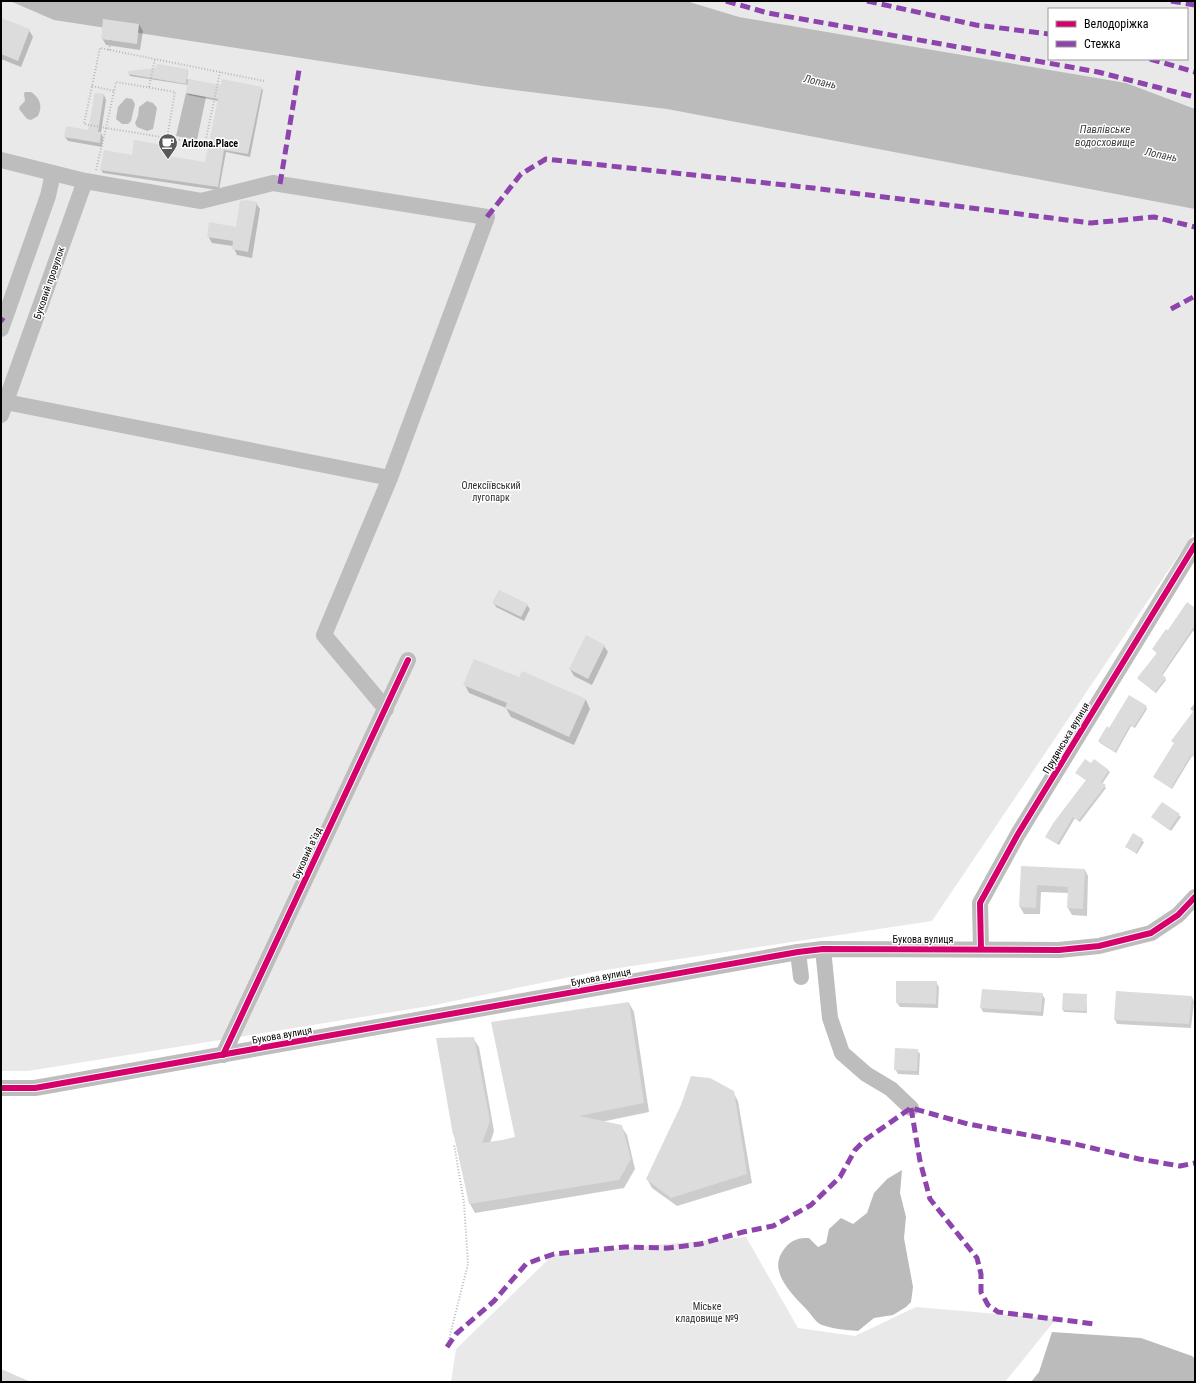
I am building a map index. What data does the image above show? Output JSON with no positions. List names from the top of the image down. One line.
{"streets":{"street":["Буковий провулок","Прудянська вулиця","Буковий в'їзд","Букова вулиця"]},"crossings":[["Прудянська вулиця","Букова вулиця"],["Буковий в'їзд","Букова вулиця"]],"water":["Лопань","Павлівське водосховище"],"parks":["Олексіївський лугопарк","Міське кладовище №9"],"places":{"cafe":["Arizona.Place"]},"legend":["Велодоріжка","Стежка"]}
